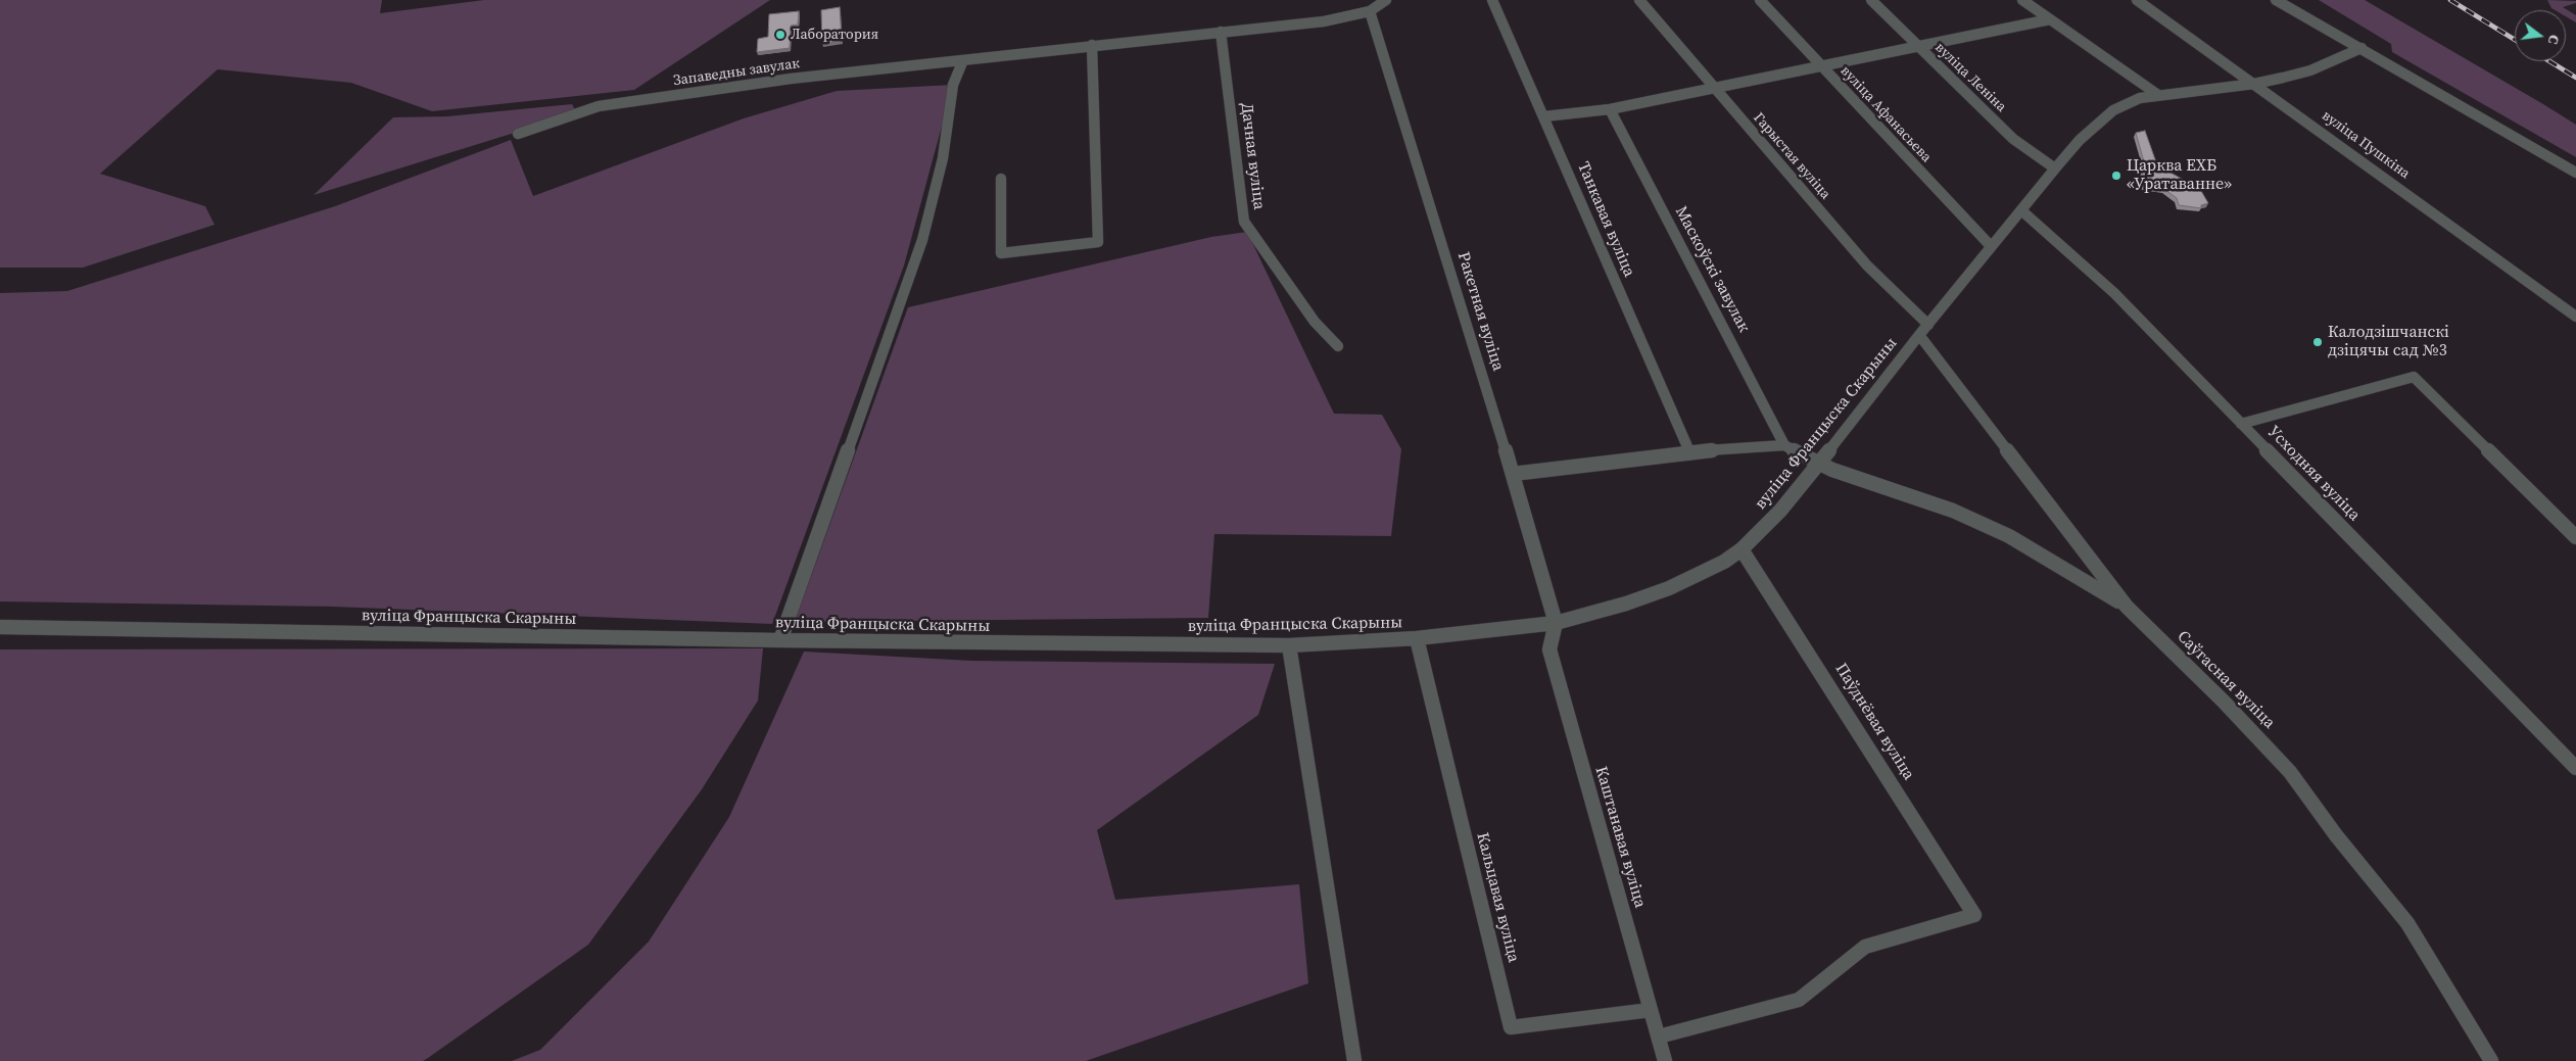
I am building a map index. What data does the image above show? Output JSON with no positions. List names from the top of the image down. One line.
{"streets":{"street":["Запаведны завулак","вуліца Леніна","вуліца Афанасьева","вуліца Пушкіна","Дачная вуліца","Гарыстая вуліца","Танкавая вуліца","Маскоўскі завулак","Ракетная вуліца","вуліца Францыска Скарыны","Усходняя вуліца","Саўгасная вуліца","Паўднёвая вуліца","Каштанавая вуліца","Кальцавая вуліца"]},"crossings":[["вуліца Леніна","вуліца Францыска Скарыны"],["вуліца Афанасьева","вуліца Францыска Скарыны"],["вуліца Пушкіна","вуліца Францыска Скарыны"],["Гарыстая вуліца","вуліца Францыска Скарыны"],["Гарыстая вуліца","Саўгасная вуліца"],["Ракетная вуліца","вуліца Францыска Скарыны"],["Ракетная вуліца","Каштанавая вуліца"],["вуліца Францыска Скарыны","Усходняя вуліца"],["вуліца Францыска Скарыны","Саўгасная вуліца"],["вуліца Францыска Скарыны","Паўднёвая вуліца"],["вуліца Францыска Скарыны","Каштанавая вуліца"],["вуліца Францыска Скарыны","Кальцавая вуліца"],["Паўднёвая вуліца","Каштанавая вуліца"],["Каштанавая вуліца","Кальцавая вуліца"]],"places":["Лаборатория","Царква ЕХБ «Уратаванне»","Калодзішчанскі дзіцячы сад №3"],"north":"right"}
